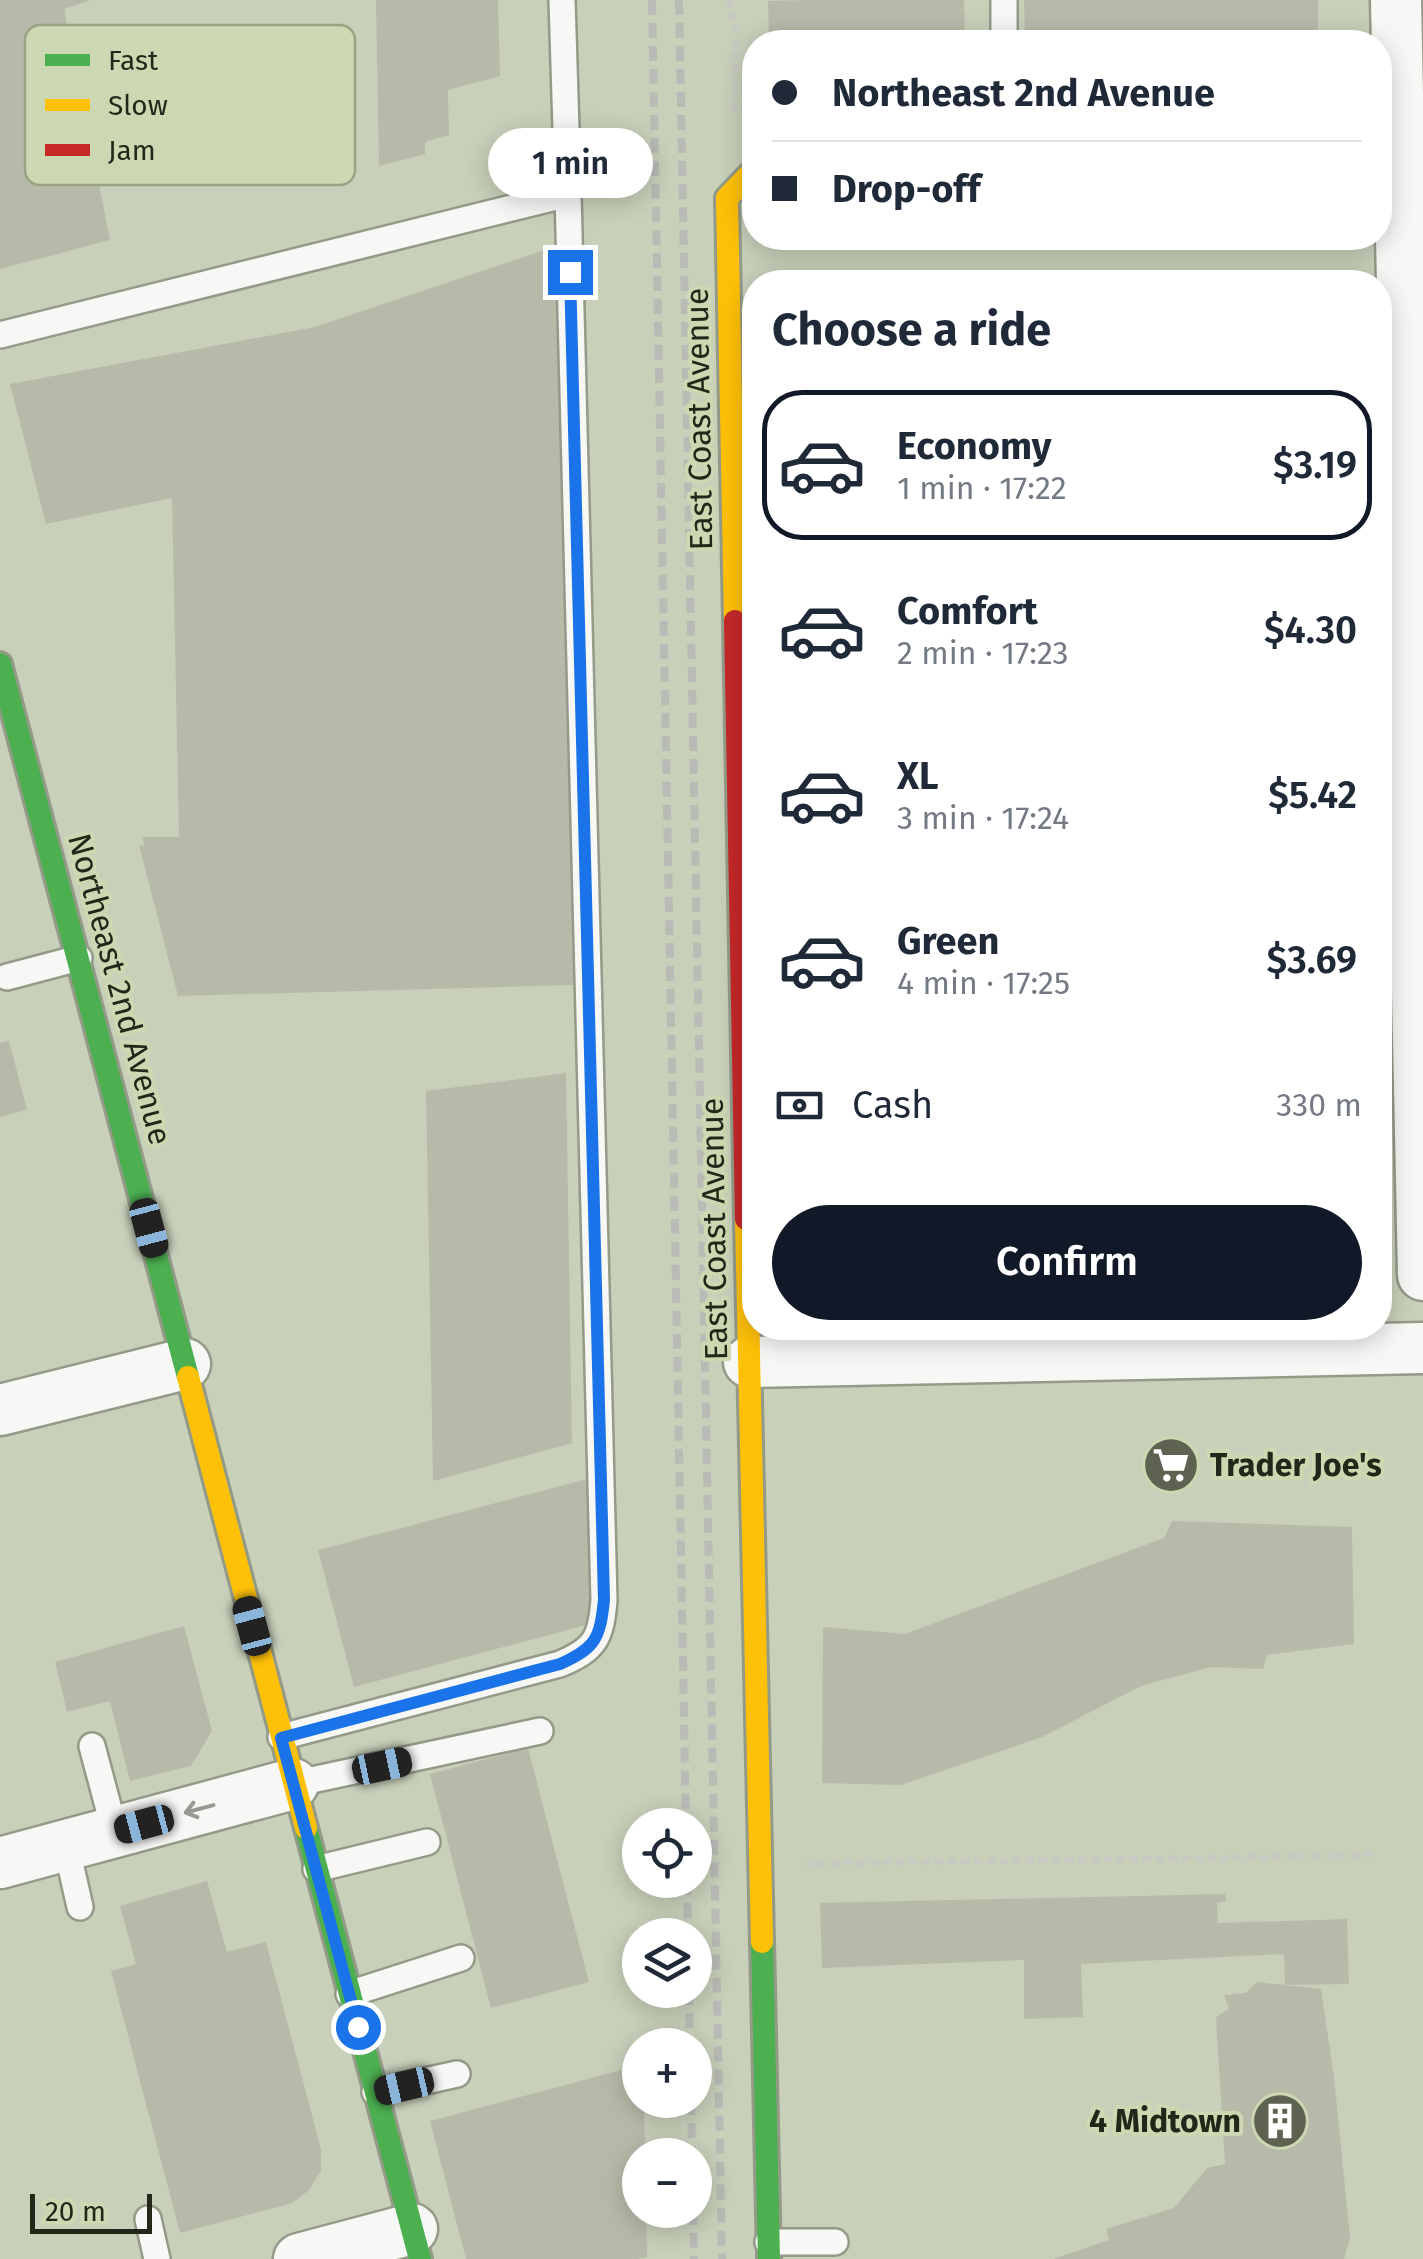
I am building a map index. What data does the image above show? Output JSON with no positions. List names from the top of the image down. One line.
{"streets":{"street":["East Coast Avenue","Northeast 2nd Avenue"]},"places":{"supermarket":["Trader Joe's"],"building":["4 Midtown"]},"legend":["Fast","Slow","Jam"],"scale_bar":"20 m","page":{"banner":["Northeast 2nd Avenue","Drop-off"],"bubble":"1 min","heading":"Choose a ride","list":[{"name":"Economy","note":"1 min · 17:22","value":"$3.19"},{"name":"Comfort","note":"2 min · 17:23","value":"$4.30"},{"name":"XL","note":"3 min · 17:24","value":"$5.42"},{"name":"Green","note":"4 min · 17:25","value":"$3.69"}],"pay":["Cash","330 m"],"buttons":"Confirm","map_buttons":["+","−"],"scale":"20 m"}}
